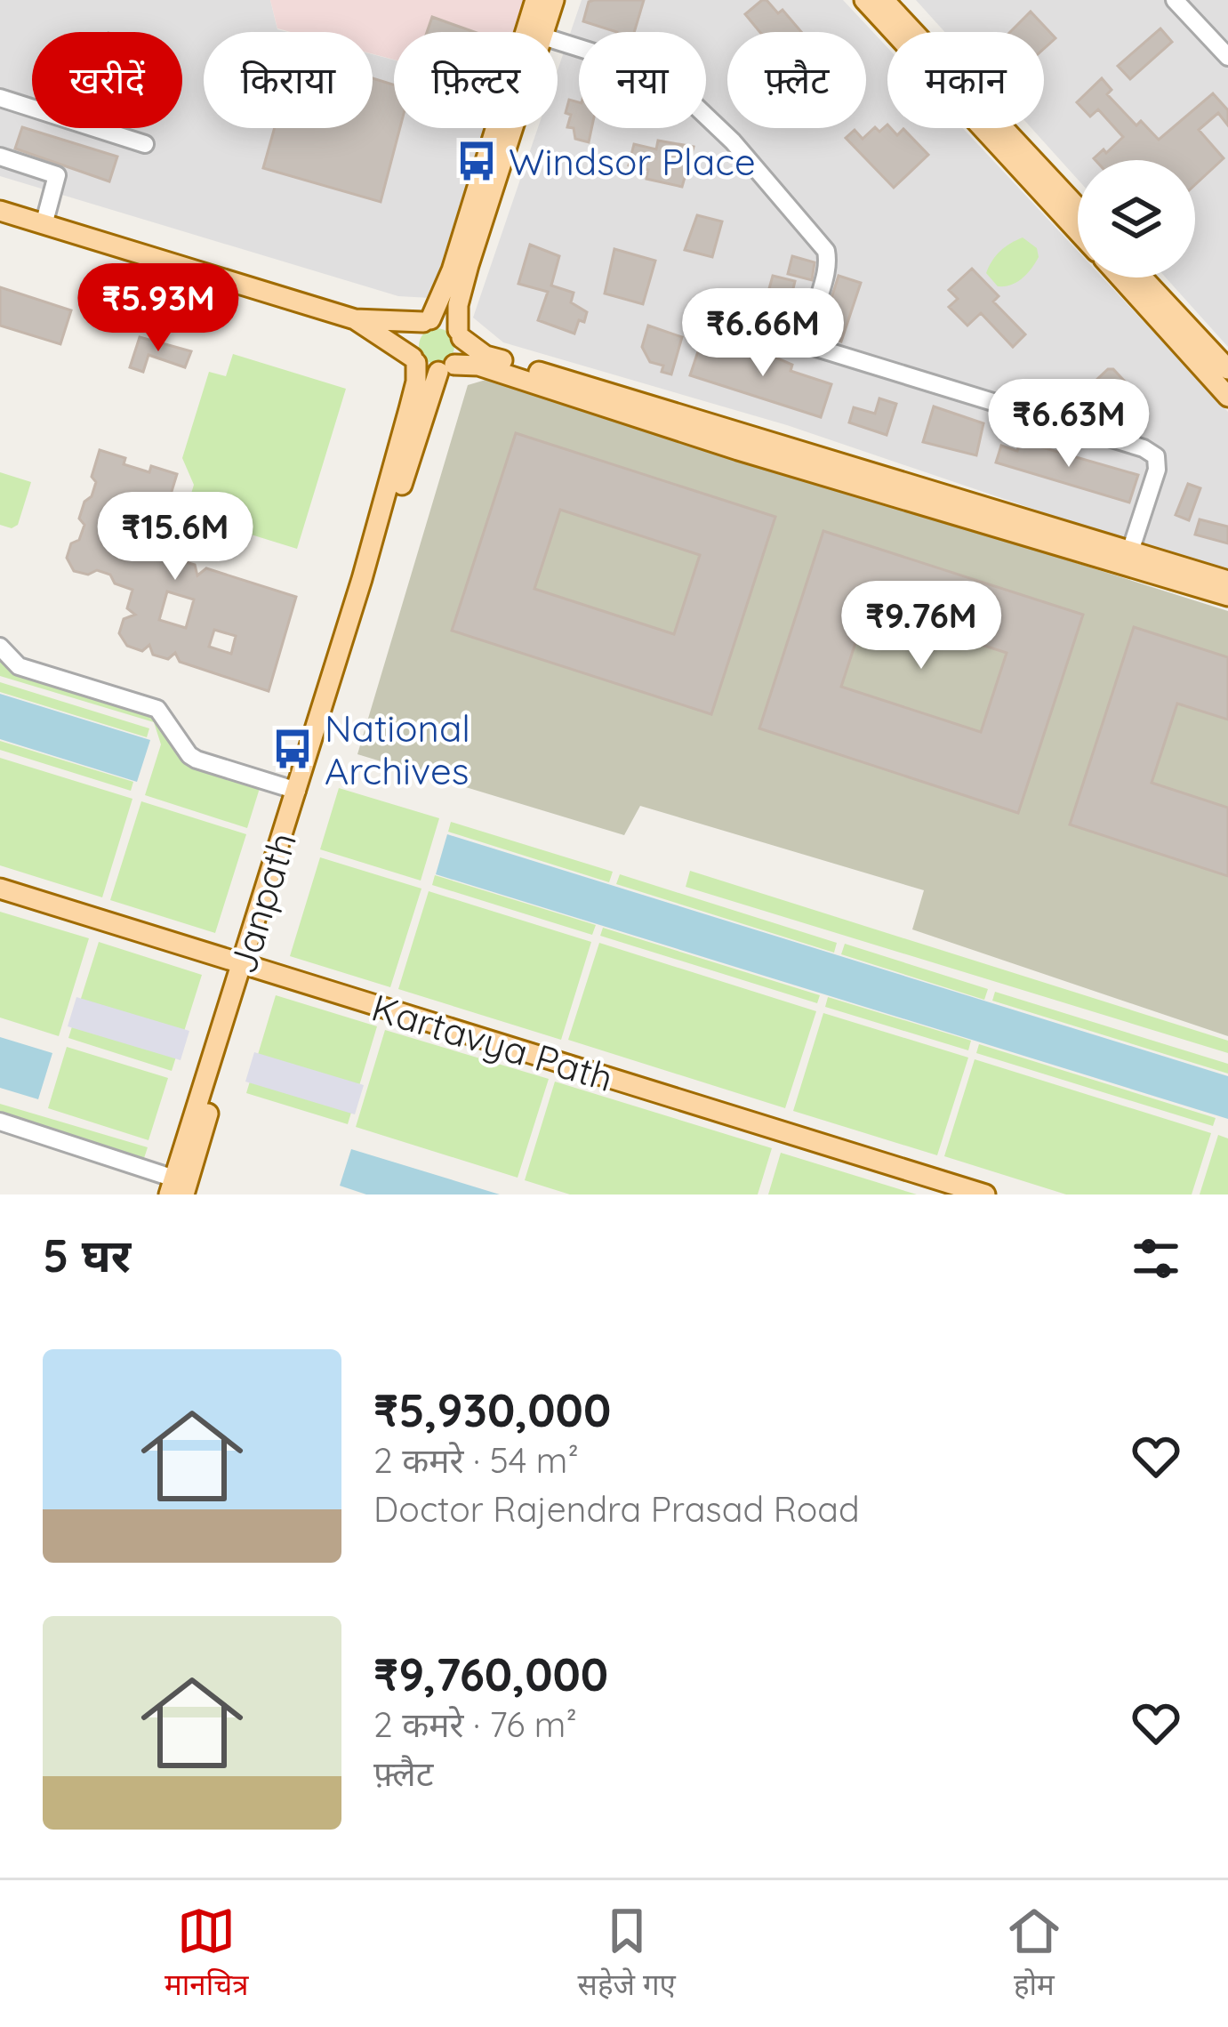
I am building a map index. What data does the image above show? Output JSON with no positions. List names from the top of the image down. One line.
{"streets":{"main road":["Janpath","Kartavya Path"]},"crossings":[["Janpath","Kartavya Path"]],"places":{"bus stop":["Windsor Place","National Archives"]},"page":{"chip":["खरीदें","किराया","फ़िल्टर","नया","फ़्लैट","मकान"],"price":["₹5.93M","₹6.66M","₹6.63M","₹15.6M","₹9.76M"],"heading":"5 घर","list":[{"name":"₹5,930,000","note":"2 कमरे · 54 m² · Doctor Rajendra Prasad Road"},{"name":"₹9,760,000","note":"2 कमरे · 76 m² · फ़्लैट"}],"tabs":["मानचित्र","सहेजे गए","होम"]}}
